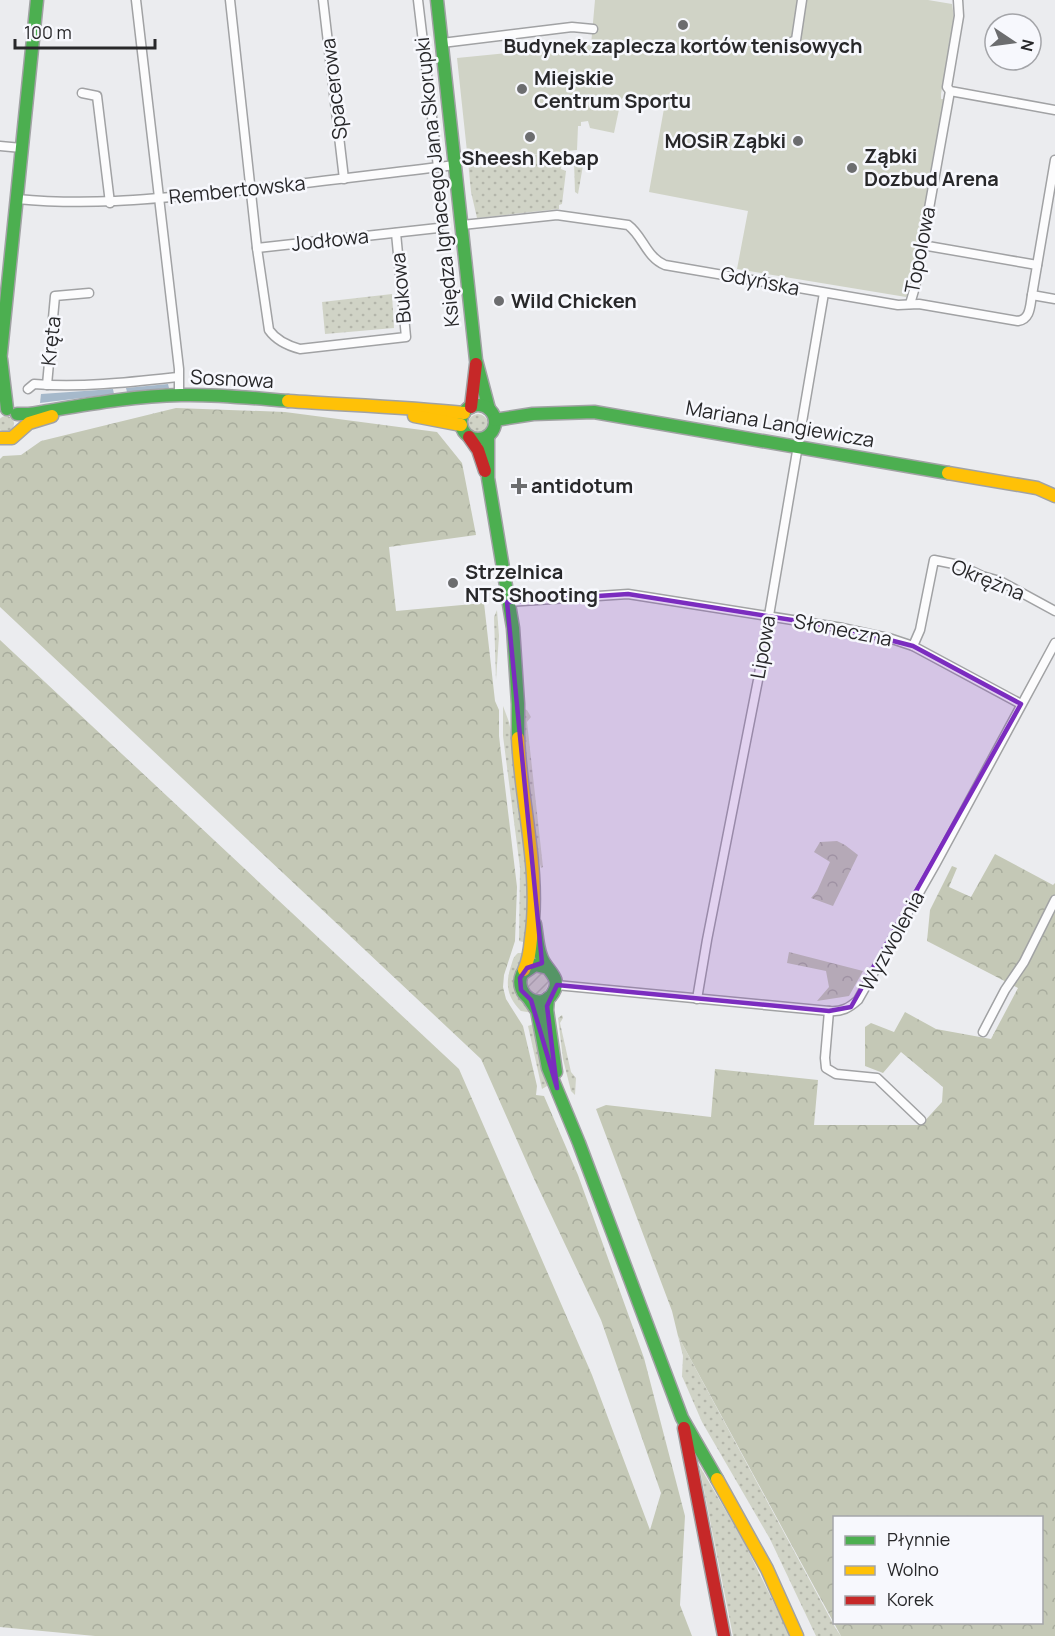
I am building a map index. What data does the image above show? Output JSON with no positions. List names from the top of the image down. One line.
{"streets":{"main road":["Księdza Ignacego Jana Skorupki","Sosnowa","Mariana Langiewicza"],"street":["Spacerowa","Rembertowska","Jodłowa","Topolowa","Gdyńska","Bukowa","Kręta","Okrężna","Słoneczna","Lipowa","Wyzwolenia"]},"crossings":[["Spacerowa","Rembertowska"],["Księdza Ignacego Jana Skorupki","Rembertowska"],["Księdza Ignacego Jana Skorupki","Gdyńska"],["Księdza Ignacego Jana Skorupki","Sosnowa"],["Księdza Ignacego Jana Skorupki","Mariana Langiewicza"],["Jodłowa","Bukowa"],["Topolowa","Gdyńska"],["Gdyńska","Lipowa"],["Kręta","Sosnowa"],["Sosnowa","Mariana Langiewicza"],["Mariana Langiewicza","Lipowa"],["Okrężna","Słoneczna"],["Słoneczna","Lipowa"],["Słoneczna","Wyzwolenia"],["Lipowa","Wyzwolenia"]],"places":{"other":["Budynek zaplecza kortów tenisowych","Miejskie Centrum Sportu","Sheesh Kebap","MOSiR Ząbki","Ząbki Dozbud Arena","Wild Chicken","Strzelnica NTS Shooting"],"health":["antidotum"]},"legend":["Płynnie","Wolno","Korek"],"scale_bar":"100 m","north":"right"}
